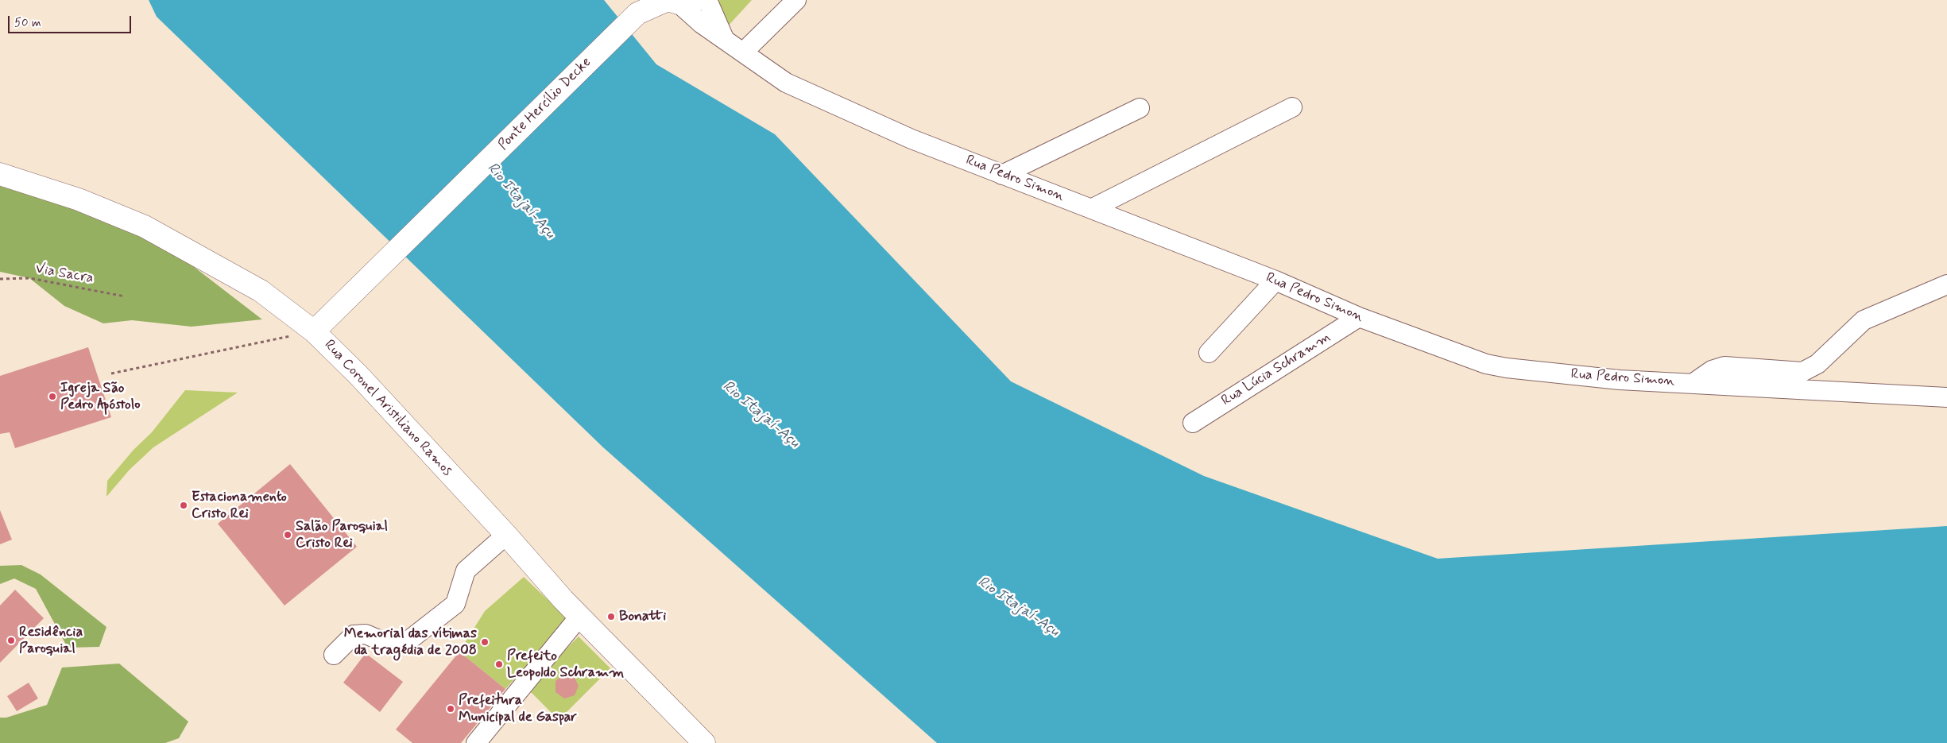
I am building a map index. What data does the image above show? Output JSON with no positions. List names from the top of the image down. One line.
{"streets":{"main road":["Ponte Hercílio Decke","Rua Coronel Aristiliano Ramos"],"street":["Rua Pedro Simon","Rua Lúcia Schramm"],"path":["Via Sacra"]},"crossings":[["Ponte Hercílio Decke","Rua Coronel Aristiliano Ramos"],["Rua Pedro Simon","Rua Lúcia Schramm"]],"water":["Rio Itajaí-Açu"],"places":["Igreja São Pedro Apóstolo","Estacionamento Cristo Rei","Salão Paroquial Cristo Rei","Bonatti","Residência Paroquial","Memorial das vítimas da tragédia de 2008","Prefeito Leopoldo Schramm","Prefeitura Municipal de Gaspar"],"scale_bar":"50 m"}
